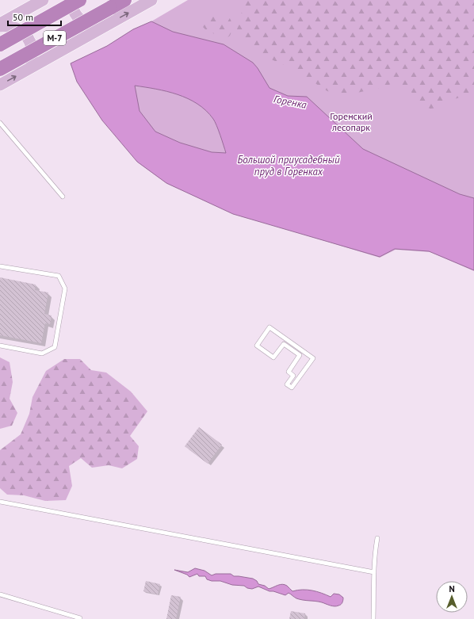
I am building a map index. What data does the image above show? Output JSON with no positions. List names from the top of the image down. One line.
{"streets":{"highway":["М-7"]},"water":["Горенка","Большой приусадебный пруд в Горенках"],"parks":["Горенский лесопарк"],"scale_bar":"50 m","north":"top"}
